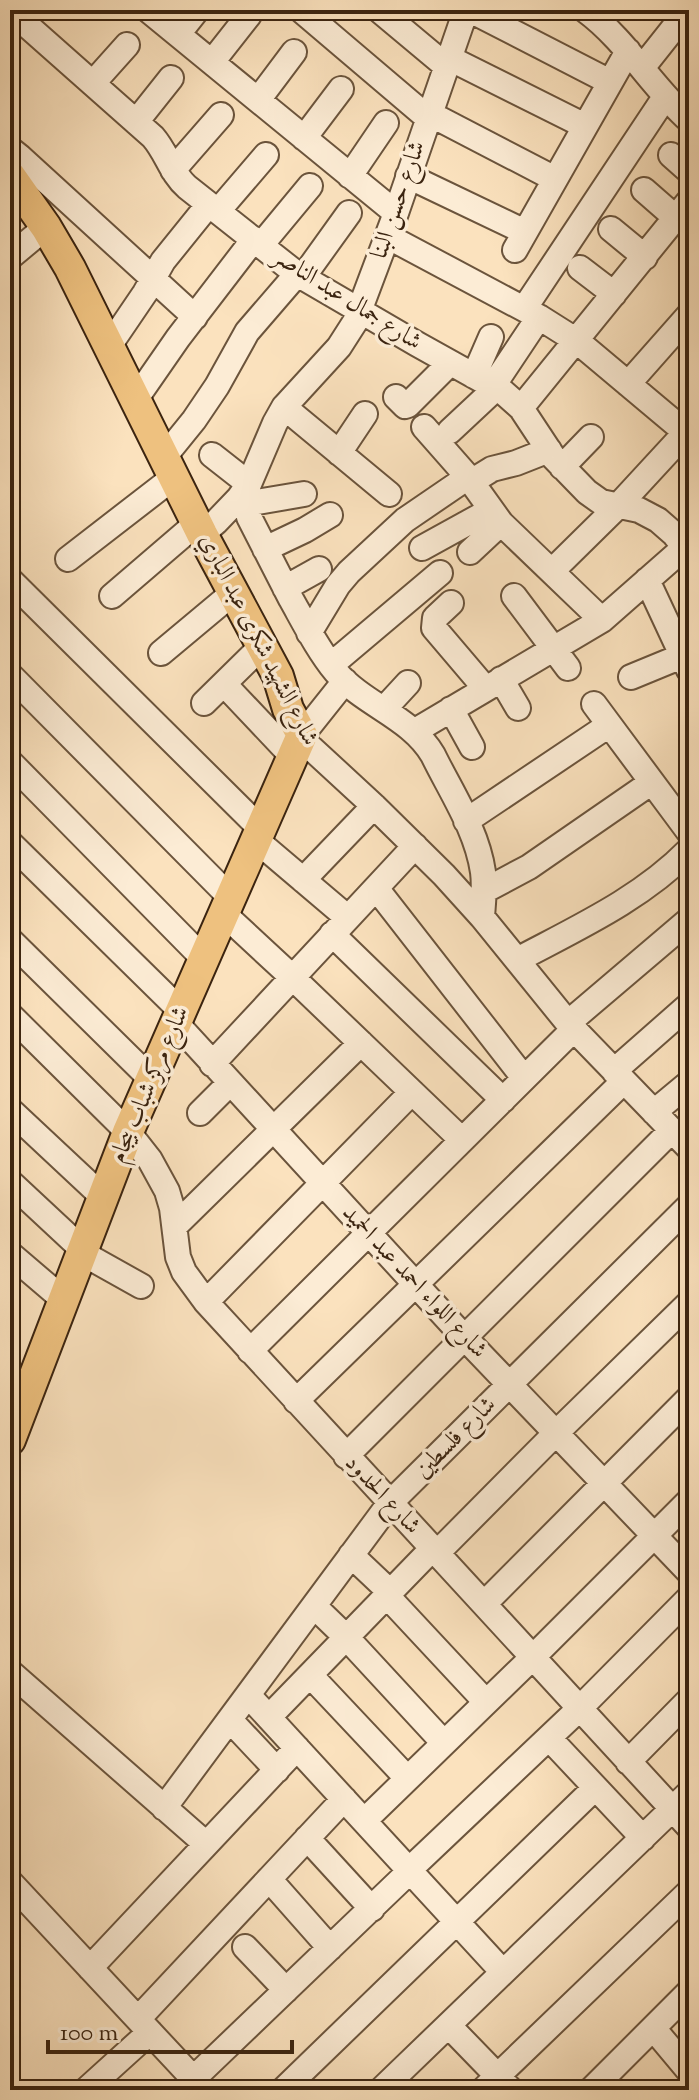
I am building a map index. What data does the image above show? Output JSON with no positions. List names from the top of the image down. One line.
{"streets":{"main road":["شارع الشهيد شكرى عبد الباري","شارع مركز شباب بيجام"],"street":["شارع حسن البنا","شارع جمال عبد الناصر","شارع اللواء احمد عبد الحميد","شارع فلسطين","شارع الحدود"]},"crossings":[["شارع حسن البنا","شارع جمال عبد الناصر"],["شارع حسن البنا","شارع الشهيد شكرى عبد الباري"],["شارع الشهيد شكرى عبد الباري","شارع مركز شباب بيجام"],["شارع مركز شباب بيجام","شارع اللواء احمد عبد الحميد"],["شارع مركز شباب بيجام","شارع الحدود"],["شارع اللواء احمد عبد الحميد","شارع فلسطين"],["شارع فلسطين","شارع الحدود"]],"scale_bar":"100 m"}
